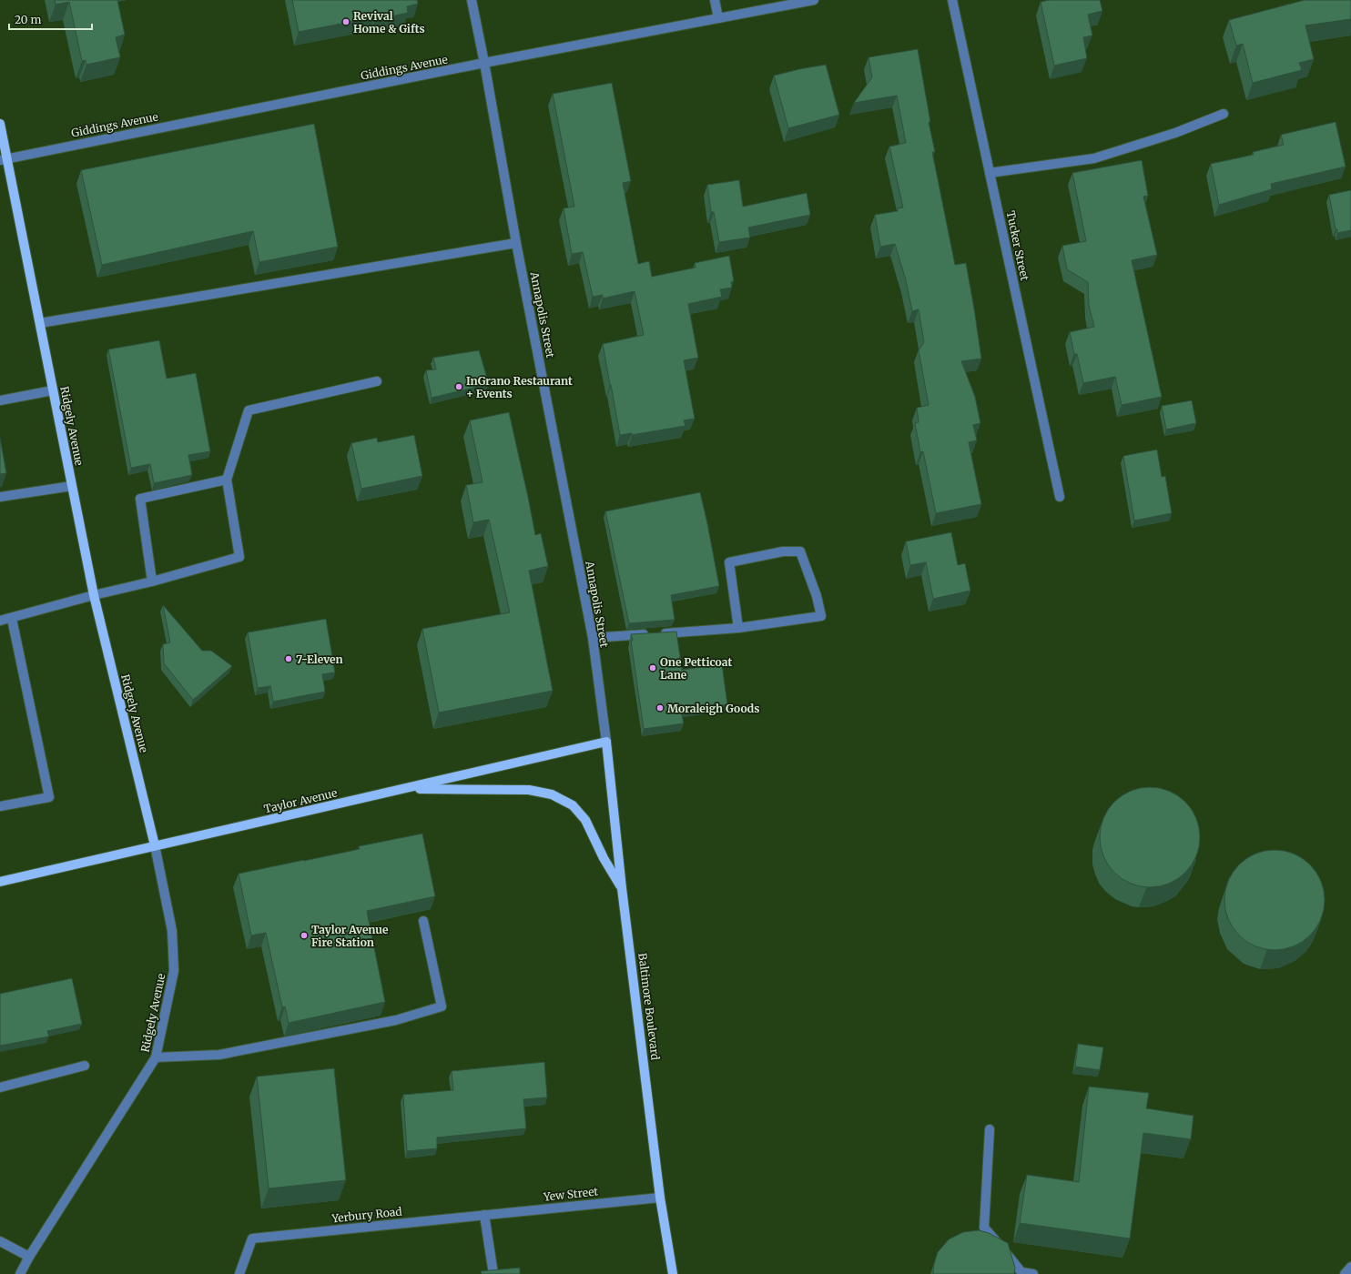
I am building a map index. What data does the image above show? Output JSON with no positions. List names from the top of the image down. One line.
{"streets":{"main road":["Ridgely Avenue","Taylor Avenue","Baltimore Boulevard"],"street":["Giddings Avenue","Tucker Street","Annapolis Street","Yew Street","Yerbury Road"]},"crossings":[["Giddings Avenue","Annapolis Street"],["Giddings Avenue","Ridgely Avenue"],["Annapolis Street","Taylor Avenue"],["Annapolis Street","Baltimore Boulevard"],["Ridgely Avenue","Taylor Avenue"],["Taylor Avenue","Baltimore Boulevard"],["Baltimore Boulevard","Yew Street"],["Yew Street","Yerbury Road"]],"places":["Revival Home & Gifts","InGrano Restaurant + Events","7-Eleven","One Petticoat Lane","Moraleigh Goods","Taylor Avenue Fire Station"],"scale_bar":"20 m"}
